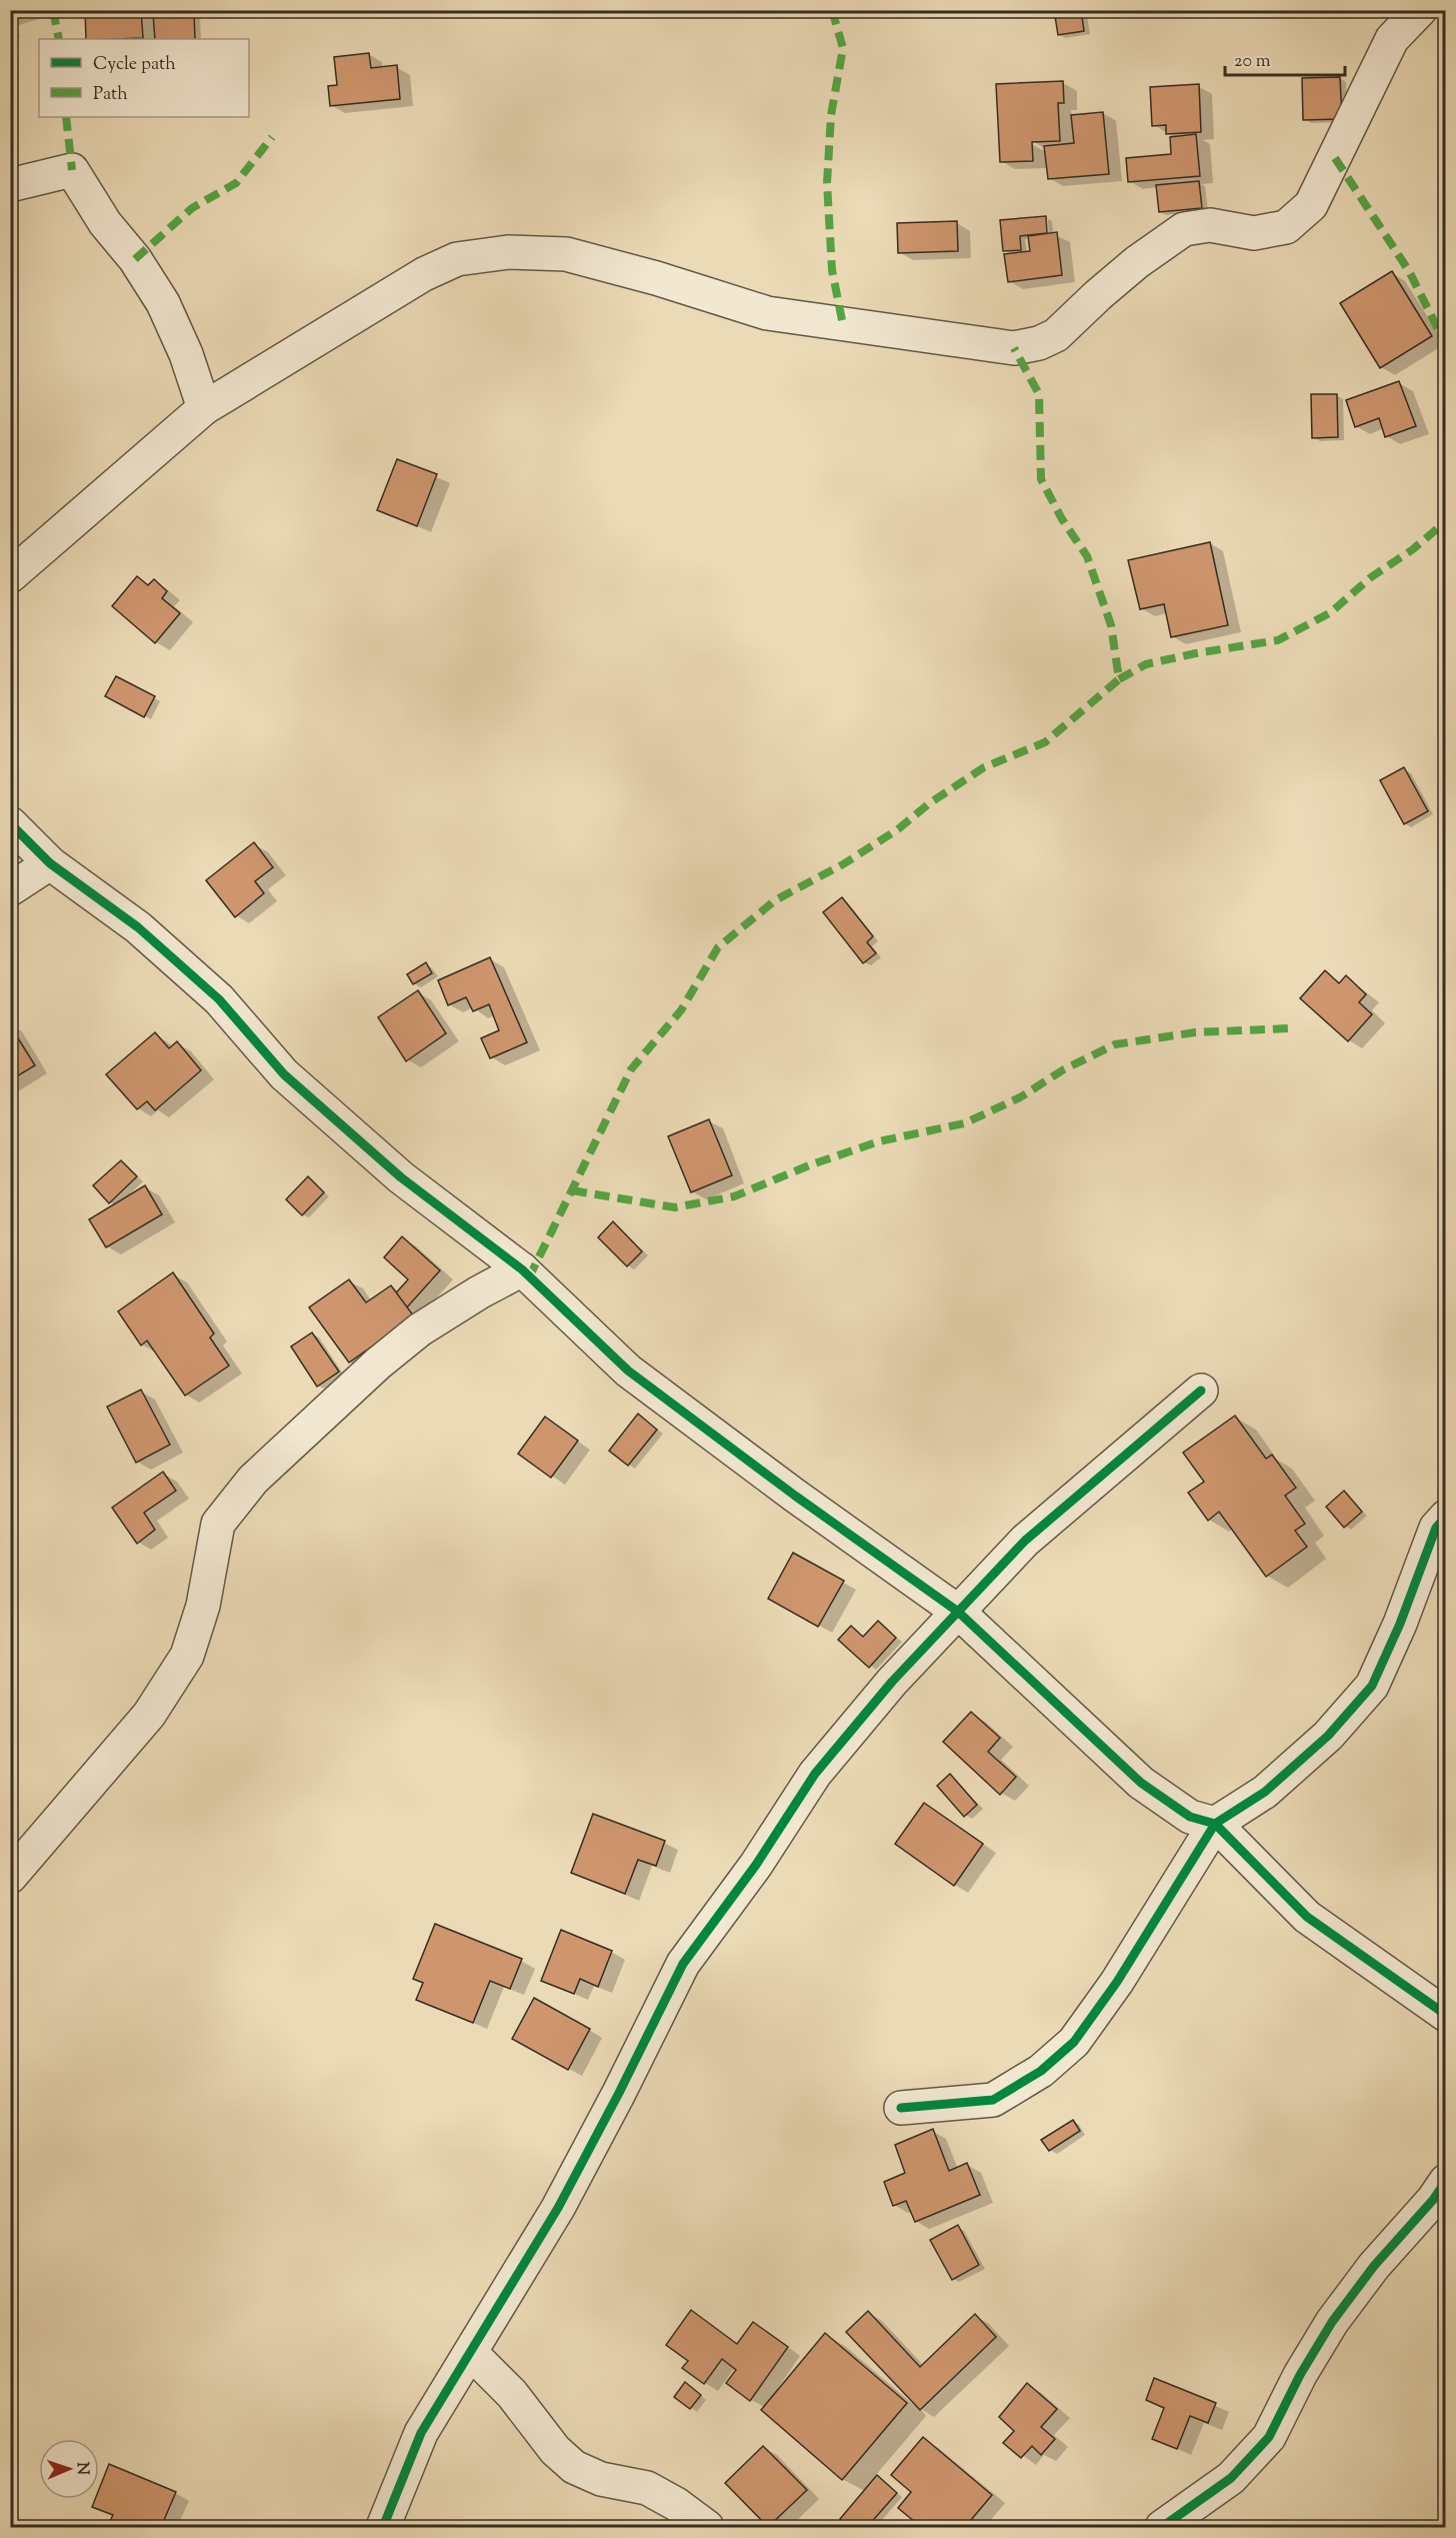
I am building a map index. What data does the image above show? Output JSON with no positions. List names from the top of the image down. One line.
{"legend":["Cycle path","Path"],"scale_bar":"20 m","north":"right"}
